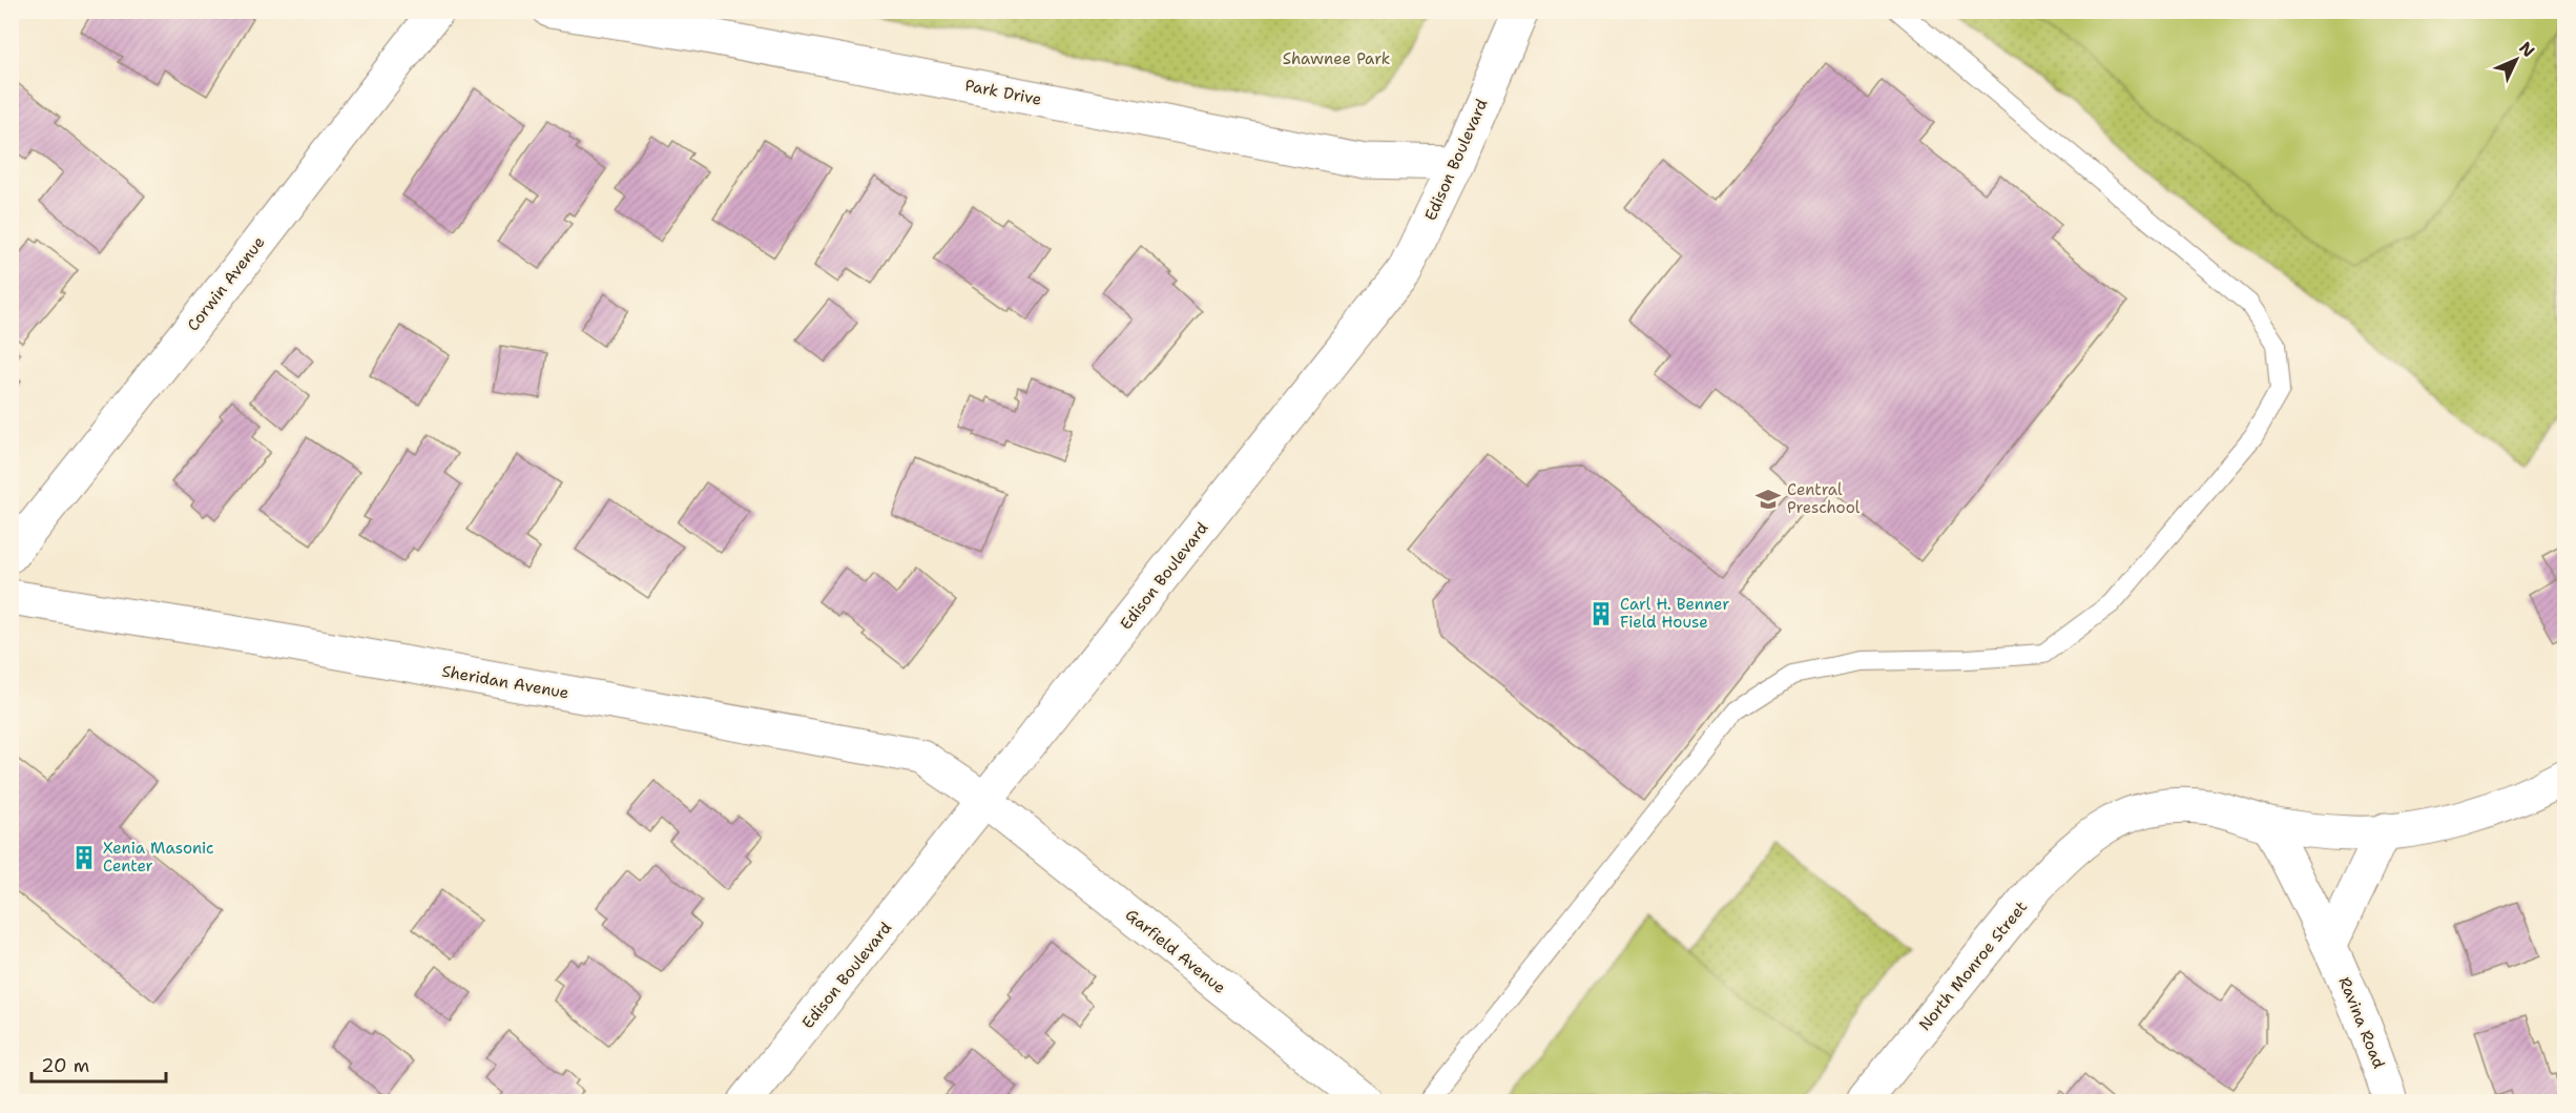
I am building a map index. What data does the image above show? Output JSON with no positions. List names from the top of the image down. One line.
{"streets":{"street":["Park Drive","Edison Boulevard","Corwin Avenue","Sheridan Avenue","Garfield Avenue","North Monroe Street","Ravina Road"]},"crossings":[["Park Drive","Edison Boulevard"],["Edison Boulevard","Sheridan Avenue"],["Edison Boulevard","Garfield Avenue"],["Sheridan Avenue","Garfield Avenue"],["North Monroe Street","Ravina Road"]],"parks":["Shawnee Park"],"places":{"school or university":["Central Preschool"],"building":["Carl H. Benner Field House","Xenia Masonic Center"]},"scale_bar":"20 m","north":"top right"}
